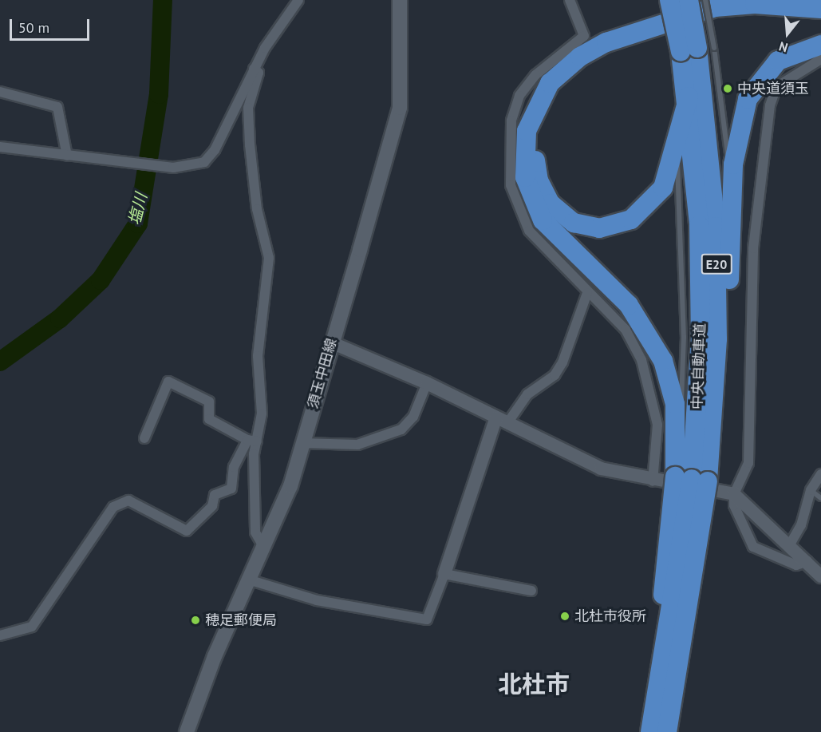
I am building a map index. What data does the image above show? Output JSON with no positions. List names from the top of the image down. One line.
{"streets":{"highway":["E20","中央自動車道"],"main road":["須玉中田線"]},"districts":["北杜市"],"water":["塩川"],"places":["中央道須玉","北杜市役所","穂足郵便局"],"scale_bar":"50 m","north":"bottom"}
